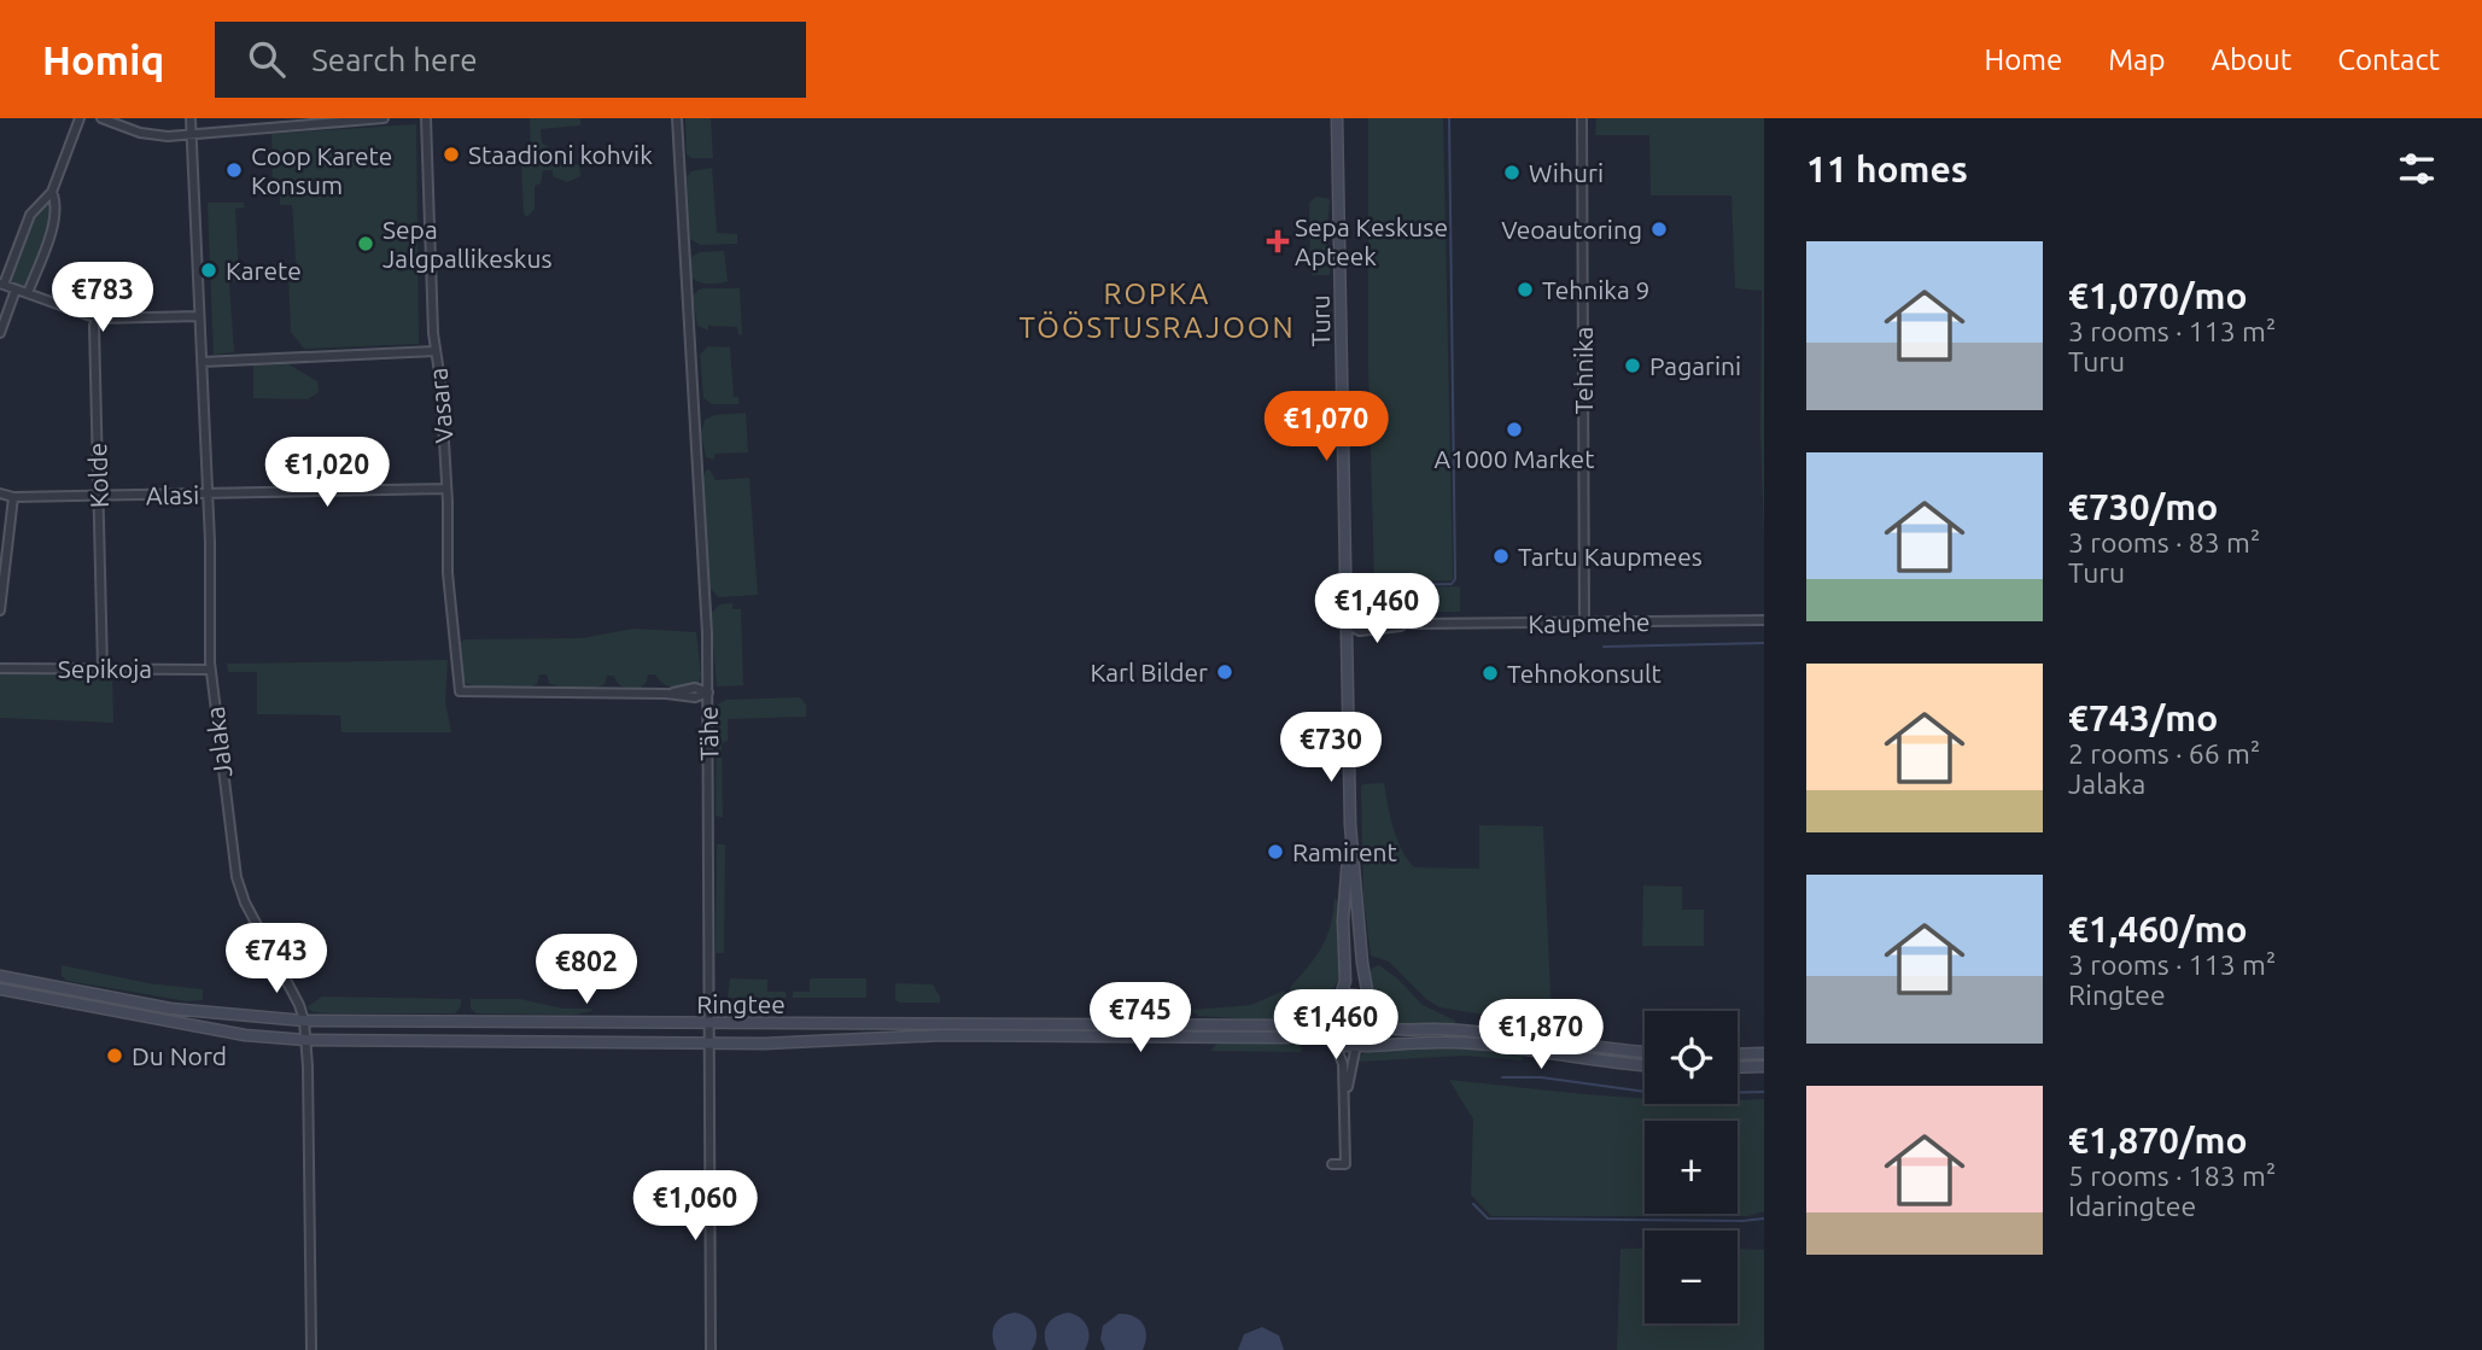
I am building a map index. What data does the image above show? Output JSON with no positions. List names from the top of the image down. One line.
{"streets":{"main road":["Turu","Ringtee"],"street":["Tehnika","Vasara","Kolde","Alasi","Kaupmehe","Sepikoja","Tähe","Jalaka"]},"crossings":[["Turu","Kaupmehe"],["Turu","Ringtee"],["Tehnika","Kaupmehe"],["Vasara","Alasi"],["Vasara","Tähe"],["Kolde","Alasi"],["Kolde","Sepikoja"],["Alasi","Jalaka"],["Sepikoja","Jalaka"],["Tähe","Ringtee"],["Jalaka","Ringtee"]],"districts":["ROPKA TÖÖSTUSRAJOON"],"places":{"other":["Staadioni kohvik","Coop Karete Konsum","Wihuri","Veoautoring","Sepa Jalgpallikeskus","Karete","Tehnika 9","Pagarini","A1000 Market","Tartu Kaupmees","Karl Bilder","Tehnokonsult","Ramirent","Du Nord"],"health":["Sepa Keskuse Apteek"]},"page":{"header":"Homiq","search":"Search here","nav":["Home","Map","About","Contact"],"heading":"11 homes","list":[{"name":"€1,070/mo","note":"3 rooms · 113 m² · Turu"},{"name":"€730/mo","note":"3 rooms · 83 m² · Turu"},{"name":"€743/mo","note":"2 rooms · 66 m² · Jalaka"},{"name":"€1,460/mo","note":"3 rooms · 113 m² · Ringtee"},{"name":"€1,870/mo","note":"5 rooms · 183 m² · Idaringtee"}],"price":["€783","€1,070","€1,020","€1,460","€730","€743","€802","€745","€1,460","€1,870","€1,060"],"map_buttons":["+","−"]}}
